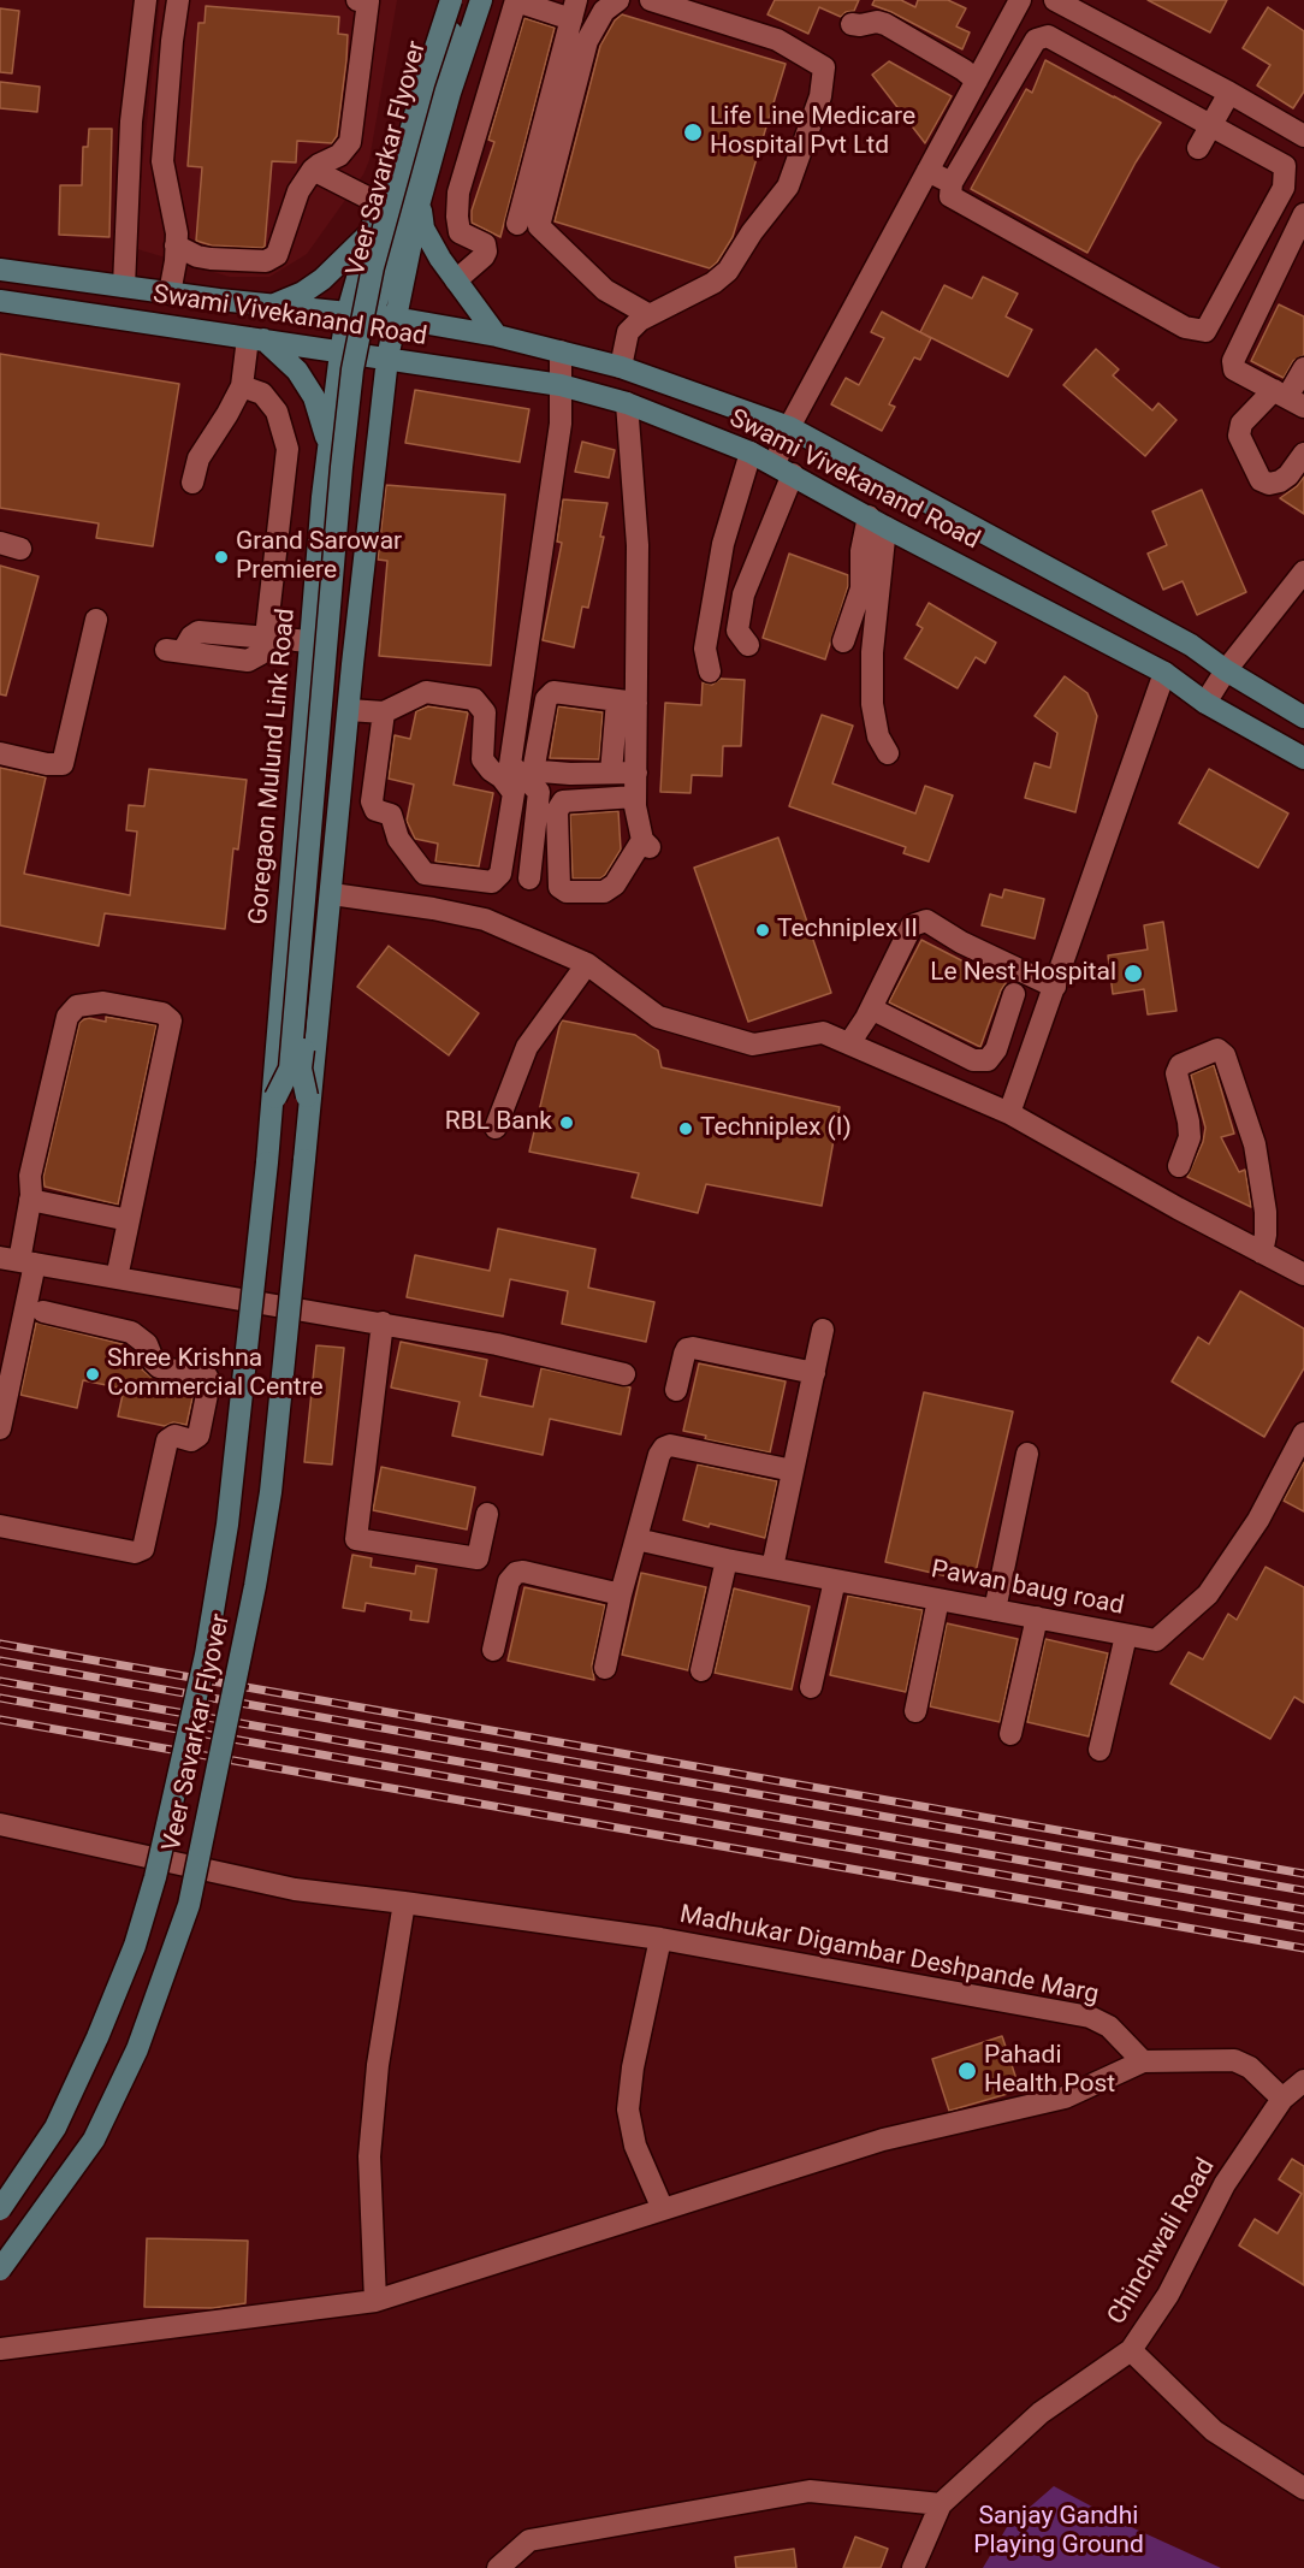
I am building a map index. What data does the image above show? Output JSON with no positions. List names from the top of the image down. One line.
{"streets":{"main road":["Veer Savarkar Flyover","Swami Vivekanand Road","Goregaon Mulund Link Road"],"street":["Pawan baug road","Madhukar Digambar Deshpande Marg","Chinchwali Road"]},"crossings":[["Veer Savarkar Flyover","Goregaon Mulund Link Road"],["Swami Vivekanand Road","Goregaon Mulund Link Road"]],"parks":["Sanjay Gandhi Playing Ground"],"places":["Life Line Medicare Hospital Pvt Ltd","Grand Sarowar Premiere","Techniplex II","Le Nest Hospital","RBL Bank","Techniplex (I)","Shree Krishna Commercial Centre","Pahadi Health Post"]}
